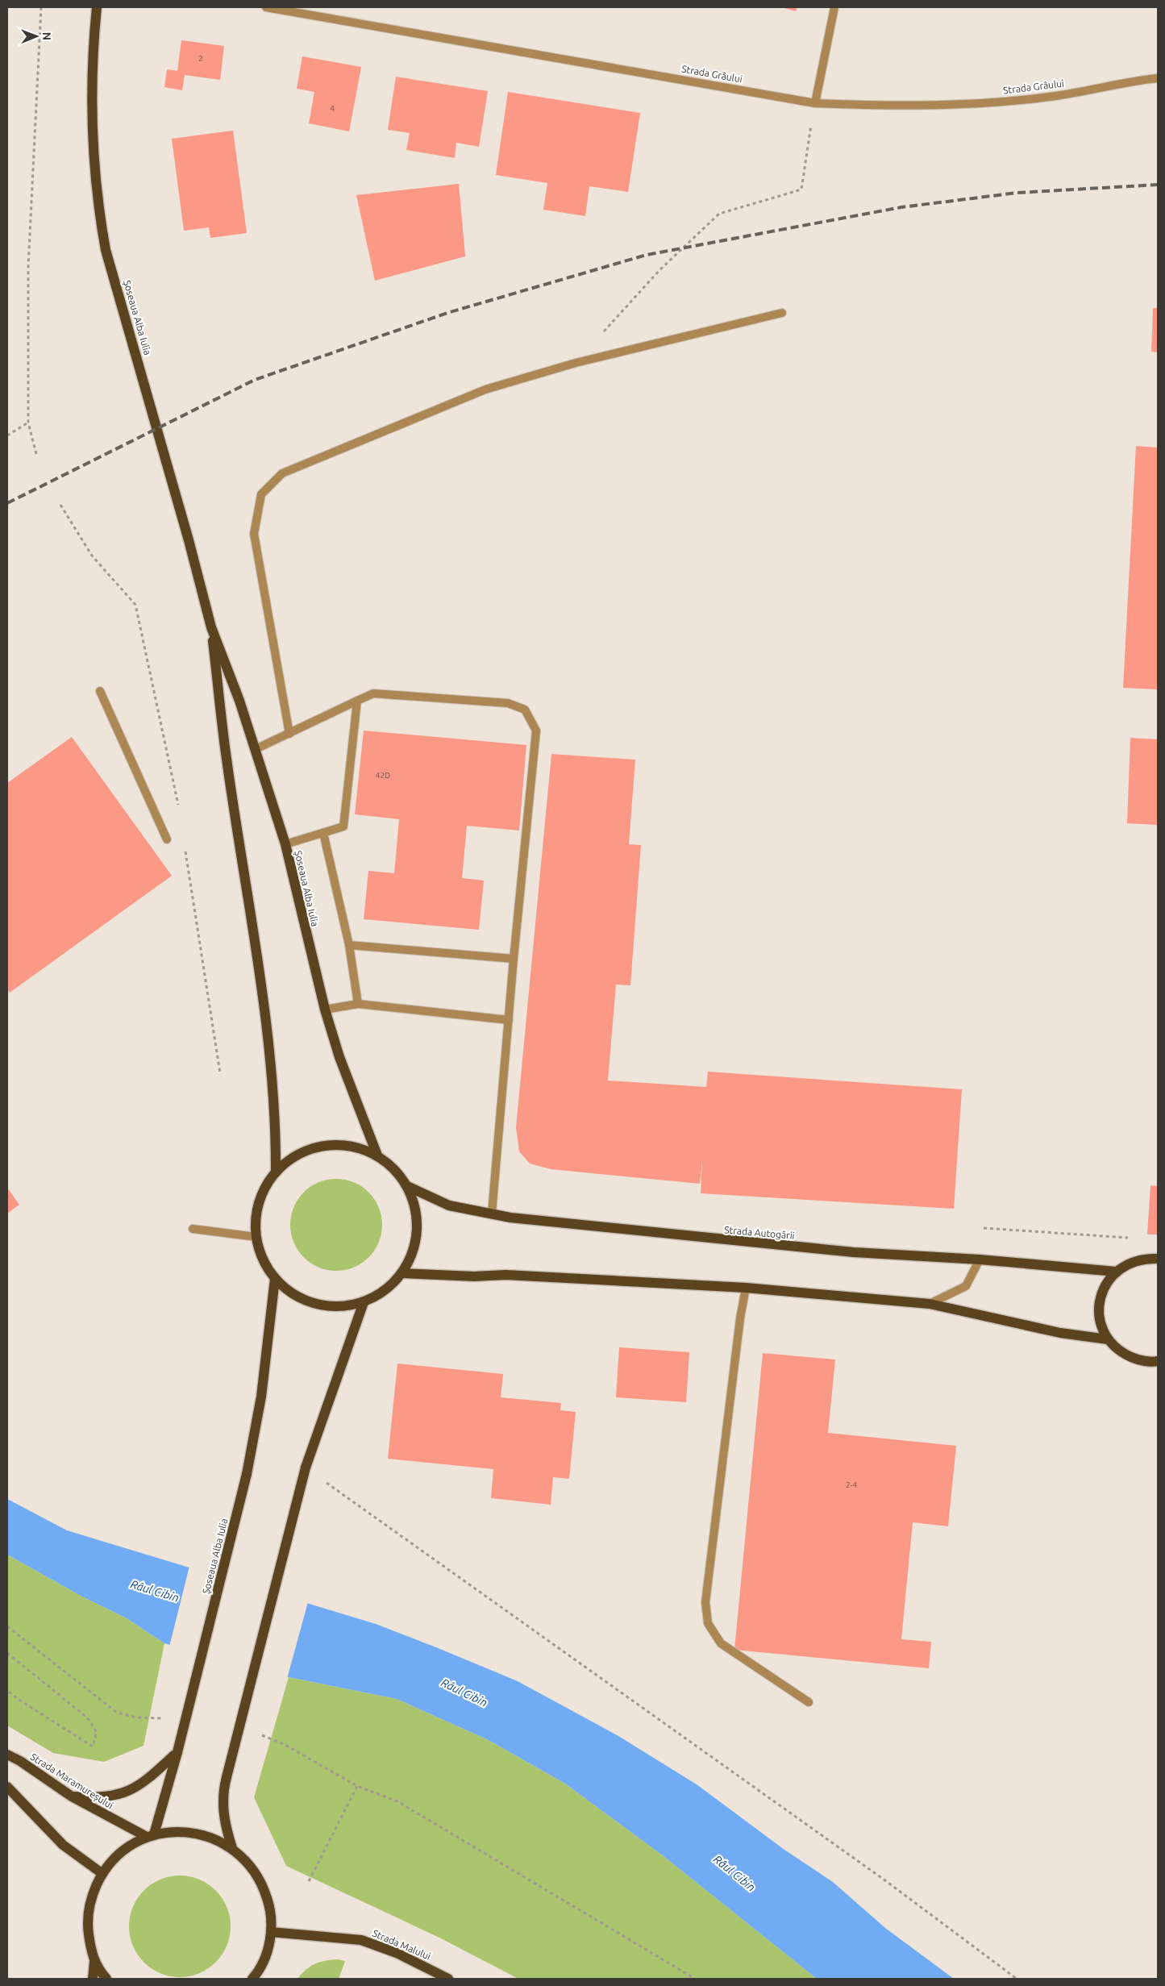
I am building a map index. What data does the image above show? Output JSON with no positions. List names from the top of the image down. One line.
{"streets":{"main road":["Șoseaua Alba Iulia","Strada Autogării","Strada Maramureșului","Strada Malului"],"street":["Strada Grâului"]},"crossings":[["Șoseaua Alba Iulia","Strada Maramureșului"]],"water":["Râul Cibin"],"house_numbers":["2","4","42D","2-4"],"north":"right"}
